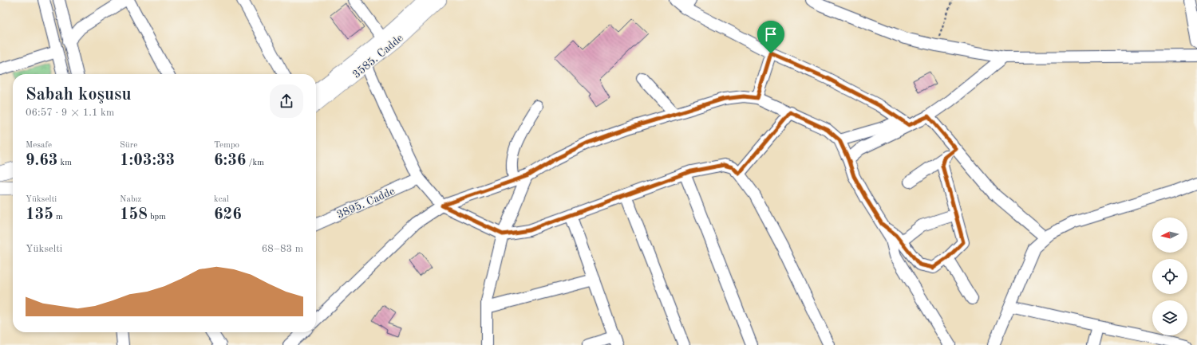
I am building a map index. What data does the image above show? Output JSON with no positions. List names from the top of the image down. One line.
{"streets":{"main road":["3585. Cadde"],"street":["3895. Cadde"]},"north":"left","page":{"heading":["Sabah koşusu","06:57 · 9 × 1.1 km"],"stats":[["Mesafe","9.63 km"],["Süre","1:03:33"],["Tempo","6:36 /km"],["Yükselti","135 m"],["Nabız","158 bpm"],["kcal","626"]],"chart":["Yükselti","68–83 m"]}}
